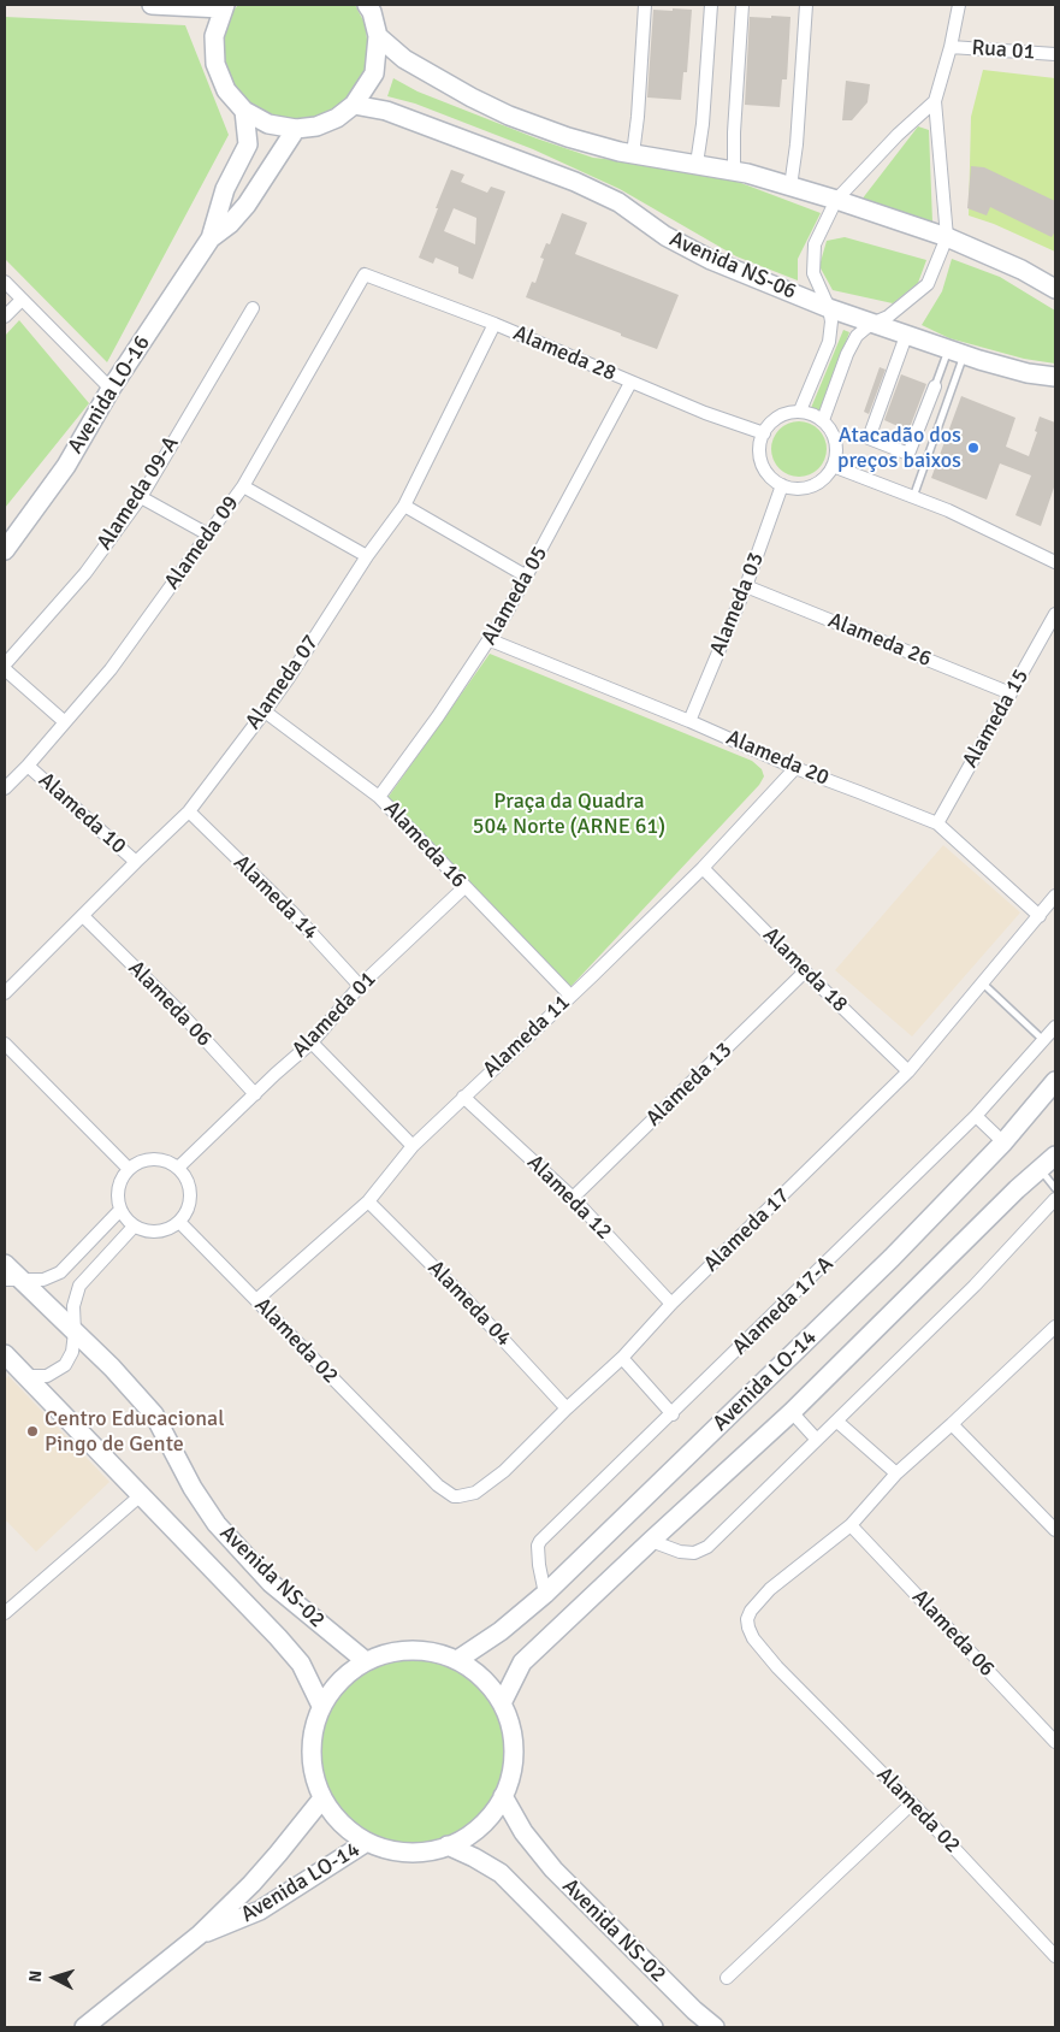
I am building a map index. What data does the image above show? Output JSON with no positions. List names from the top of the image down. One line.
{"streets":{"street":["Rua 01","Avenida NS-06","Alameda 28","Avenida LO-16","Alameda 09-A","Alameda 09","Alameda 05","Alameda 03","Alameda 26","Alameda 07","Alameda 15","Alameda 20","Alameda 10","Alameda 16","Alameda 14","Alameda 18","Alameda 06","Alameda 01","Alameda 11","Alameda 13","Alameda 12","Alameda 17","Alameda 04","Alameda 17-A","Alameda 02","Avenida LO-14","Avenida NS-02"]},"crossings":[["Alameda 28","Alameda 09"],["Alameda 28","Alameda 05"],["Alameda 28","Alameda 03"],["Alameda 28","Alameda 07"],["Alameda 09","Alameda 10"],["Alameda 05","Alameda 20"],["Alameda 05","Alameda 16"],["Alameda 03","Alameda 26"],["Alameda 03","Alameda 20"],["Alameda 26","Alameda 15"],["Alameda 07","Alameda 10"],["Alameda 07","Alameda 16"],["Alameda 07","Alameda 14"],["Alameda 07","Alameda 06"],["Alameda 15","Alameda 20"],["Alameda 20","Alameda 11"],["Alameda 20","Alameda 17"],["Alameda 16","Alameda 01"],["Alameda 16","Alameda 11"],["Alameda 14","Alameda 01"],["Alameda 18","Alameda 11"],["Alameda 18","Alameda 13"],["Alameda 18","Alameda 17"],["Alameda 06","Alameda 01"],["Alameda 06","Alameda 02"],["Alameda 01","Alameda 02"],["Alameda 11","Alameda 12"],["Alameda 11","Alameda 04"],["Alameda 11","Alameda 02"],["Alameda 13","Alameda 12"],["Alameda 12","Alameda 17"],["Alameda 17","Alameda 04"],["Alameda 17","Alameda 02"],["Alameda 17-A","Avenida LO-14"],["Avenida LO-14","Avenida NS-02"]],"parks":["Praça da Quadra 504 Norte (ARNE 61)"],"places":["Atacadão dos preços baixos","Centro Educacional Pingo de Gente"],"north":"left"}
